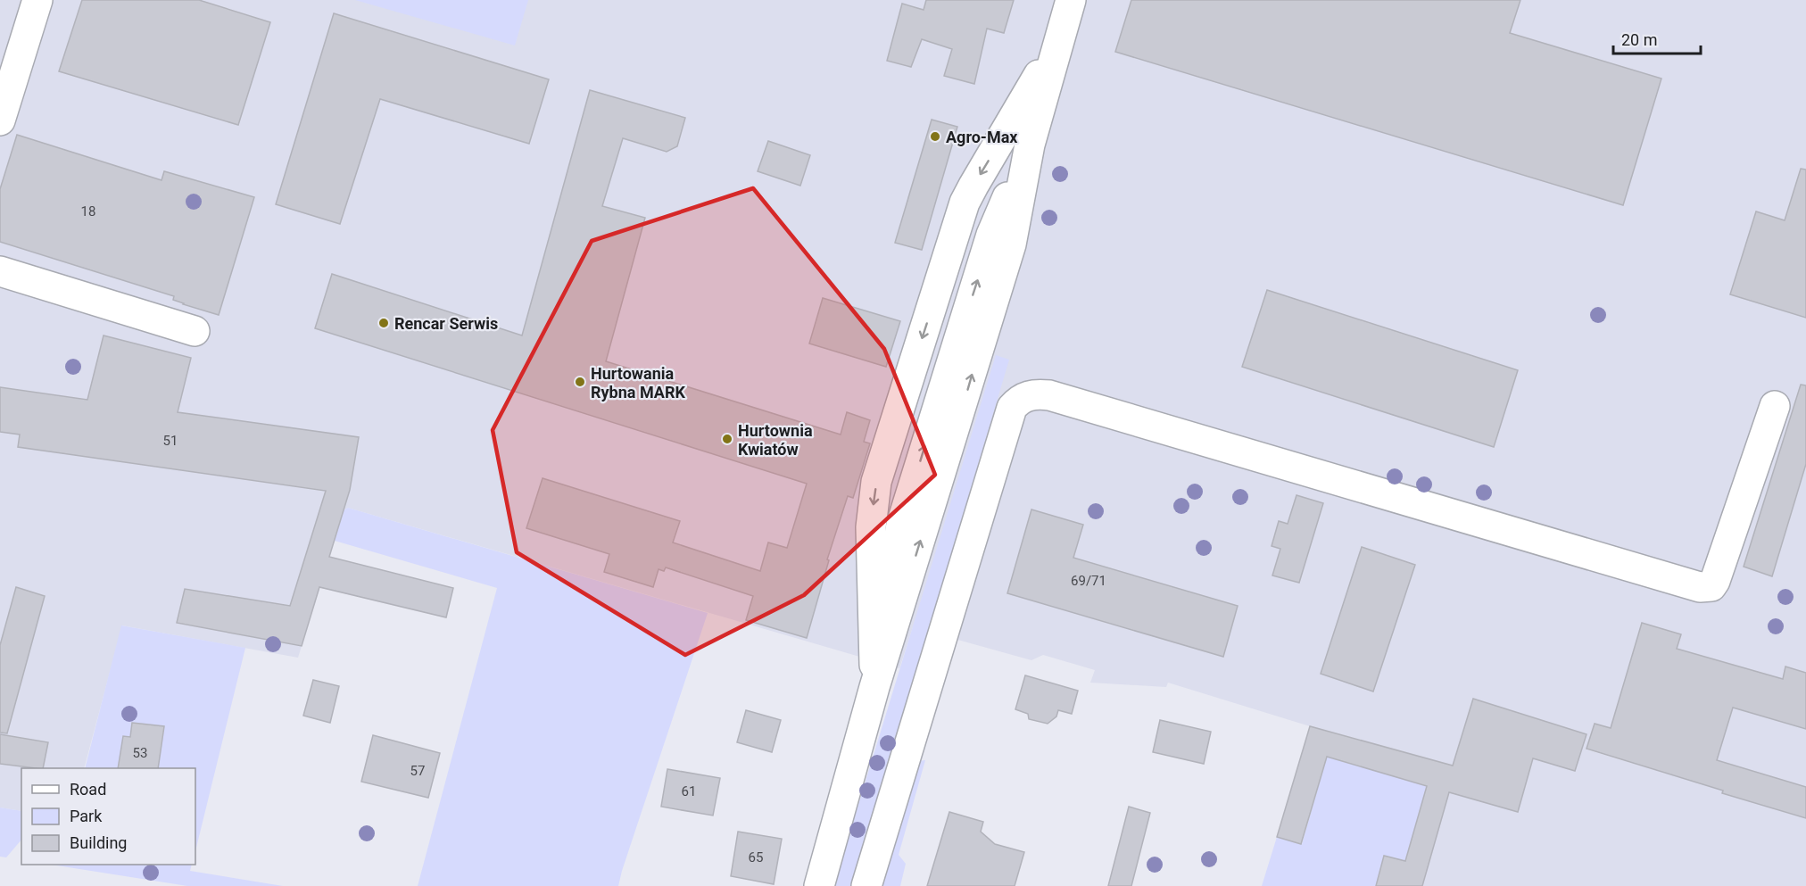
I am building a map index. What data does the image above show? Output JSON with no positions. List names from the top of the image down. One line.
{"places":["Agro-Max","Rencar Serwis","Hurtowania Rybna MARK","Hurtownia Kwiatów"],"house_numbers":["18","51","69/71","53","57","61","65"],"legend":["Road","Park","Building"],"scale_bar":"20 m"}
